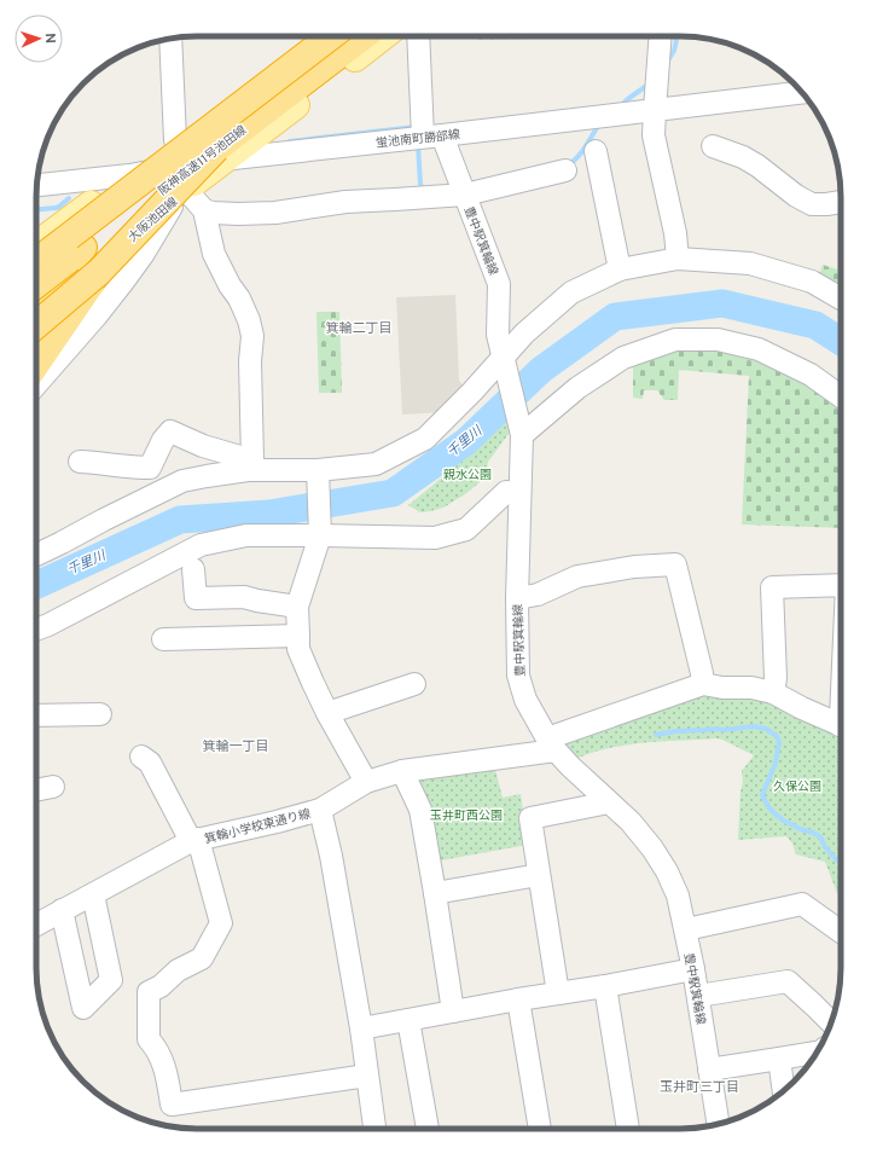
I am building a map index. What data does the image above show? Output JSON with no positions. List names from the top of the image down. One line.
{"streets":{"highway":["阪神高速11号池田線"],"main road":["大阪池田線"],"street":["蛍池南町勝部線","豊中駅箕輪線","箕輪小学校東通り線"]},"crossings":[["蛍池南町勝部線","阪神高速11号池田線"],["蛍池南町勝部線","大阪池田線"],["蛍池南町勝部線","豊中駅箕輪線"],["阪神高速11号池田線","大阪池田線"],["豊中駅箕輪線","箕輪小学校東通り線"]],"districts":["箕輪二丁目","箕輪一丁目","玉井町三丁目"],"water":["千里川"],"parks":["親水公園","久保公園","玉井町西公園"],"north":"right"}
